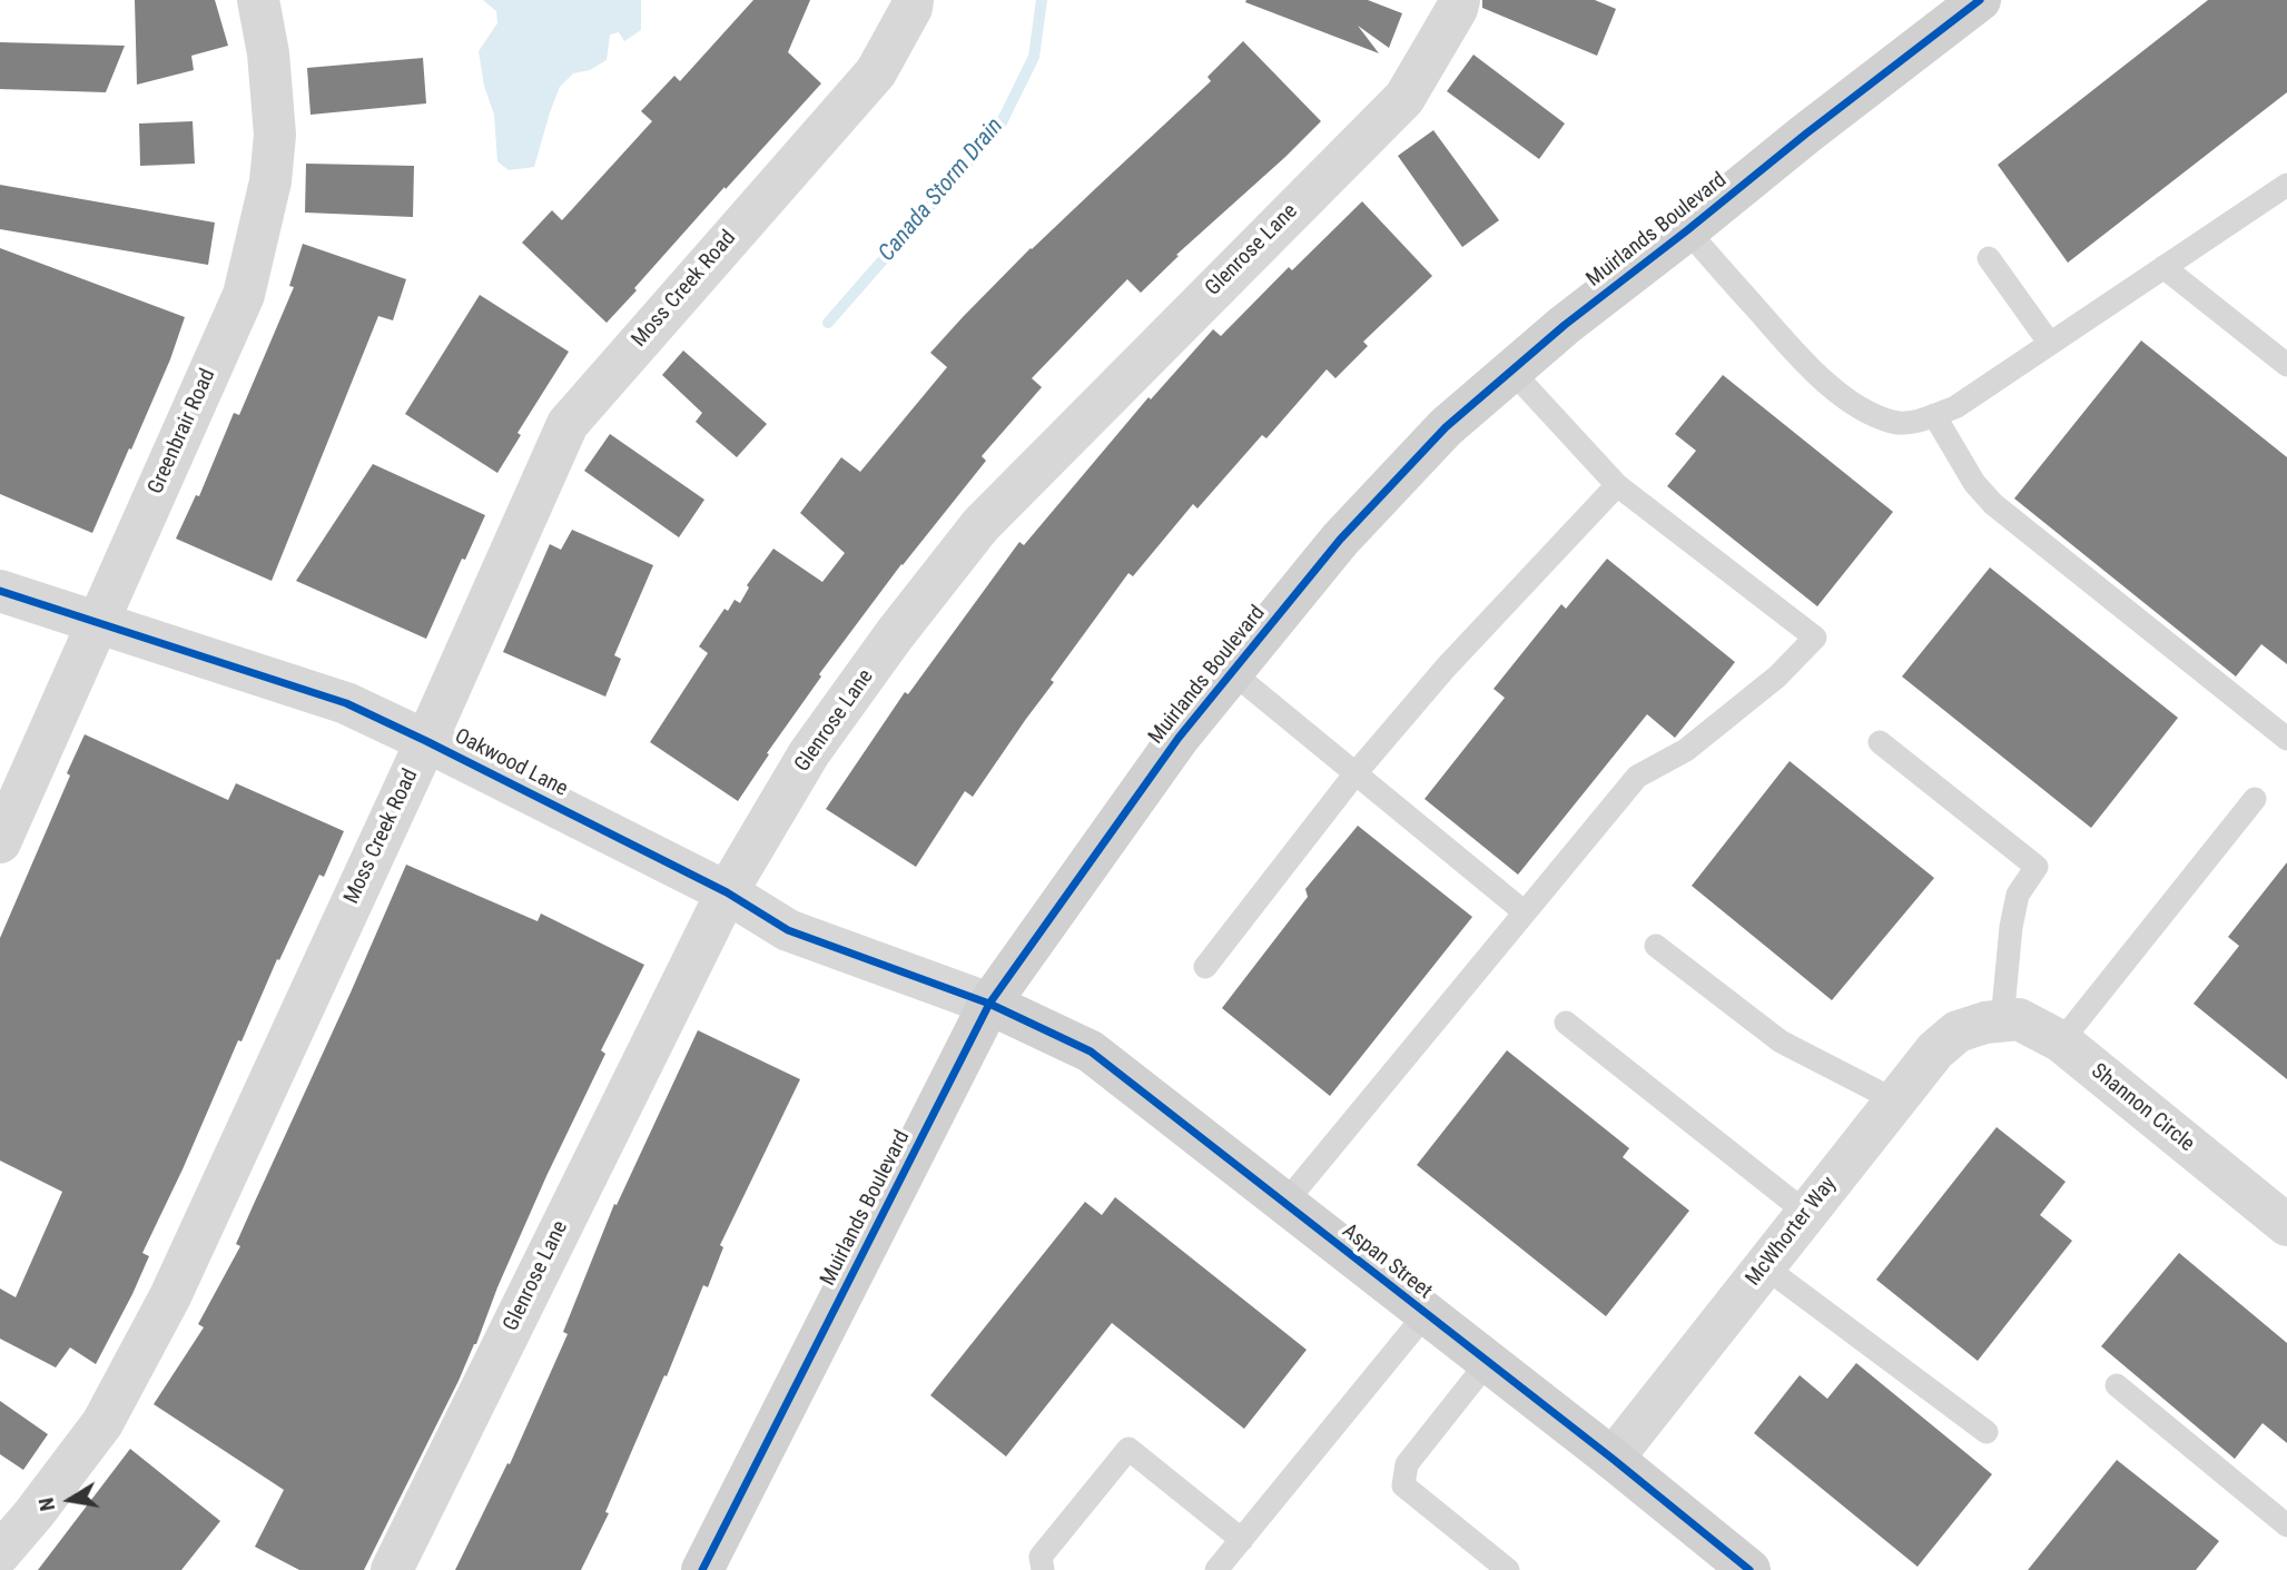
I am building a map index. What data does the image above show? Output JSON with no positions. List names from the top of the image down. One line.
{"streets":{"main road":["Muirlands Boulevard","Aspan Street"],"street":["Glenrose Lane","Moss Creek Road","Greenbrair Road","Oakwood Lane","Shannon Circle","McWhorter Way"]},"crossings":[["Muirlands Boulevard","Oakwood Lane"],["Muirlands Boulevard","Aspan Street"],["Glenrose Lane","Oakwood Lane"],["Moss Creek Road","Oakwood Lane"],["Greenbrair Road","Oakwood Lane"],["Oakwood Lane","Aspan Street"],["Shannon Circle","McWhorter Way"],["McWhorter Way","Aspan Street"]],"water":["Canada Storm Drain"],"north":"left"}
